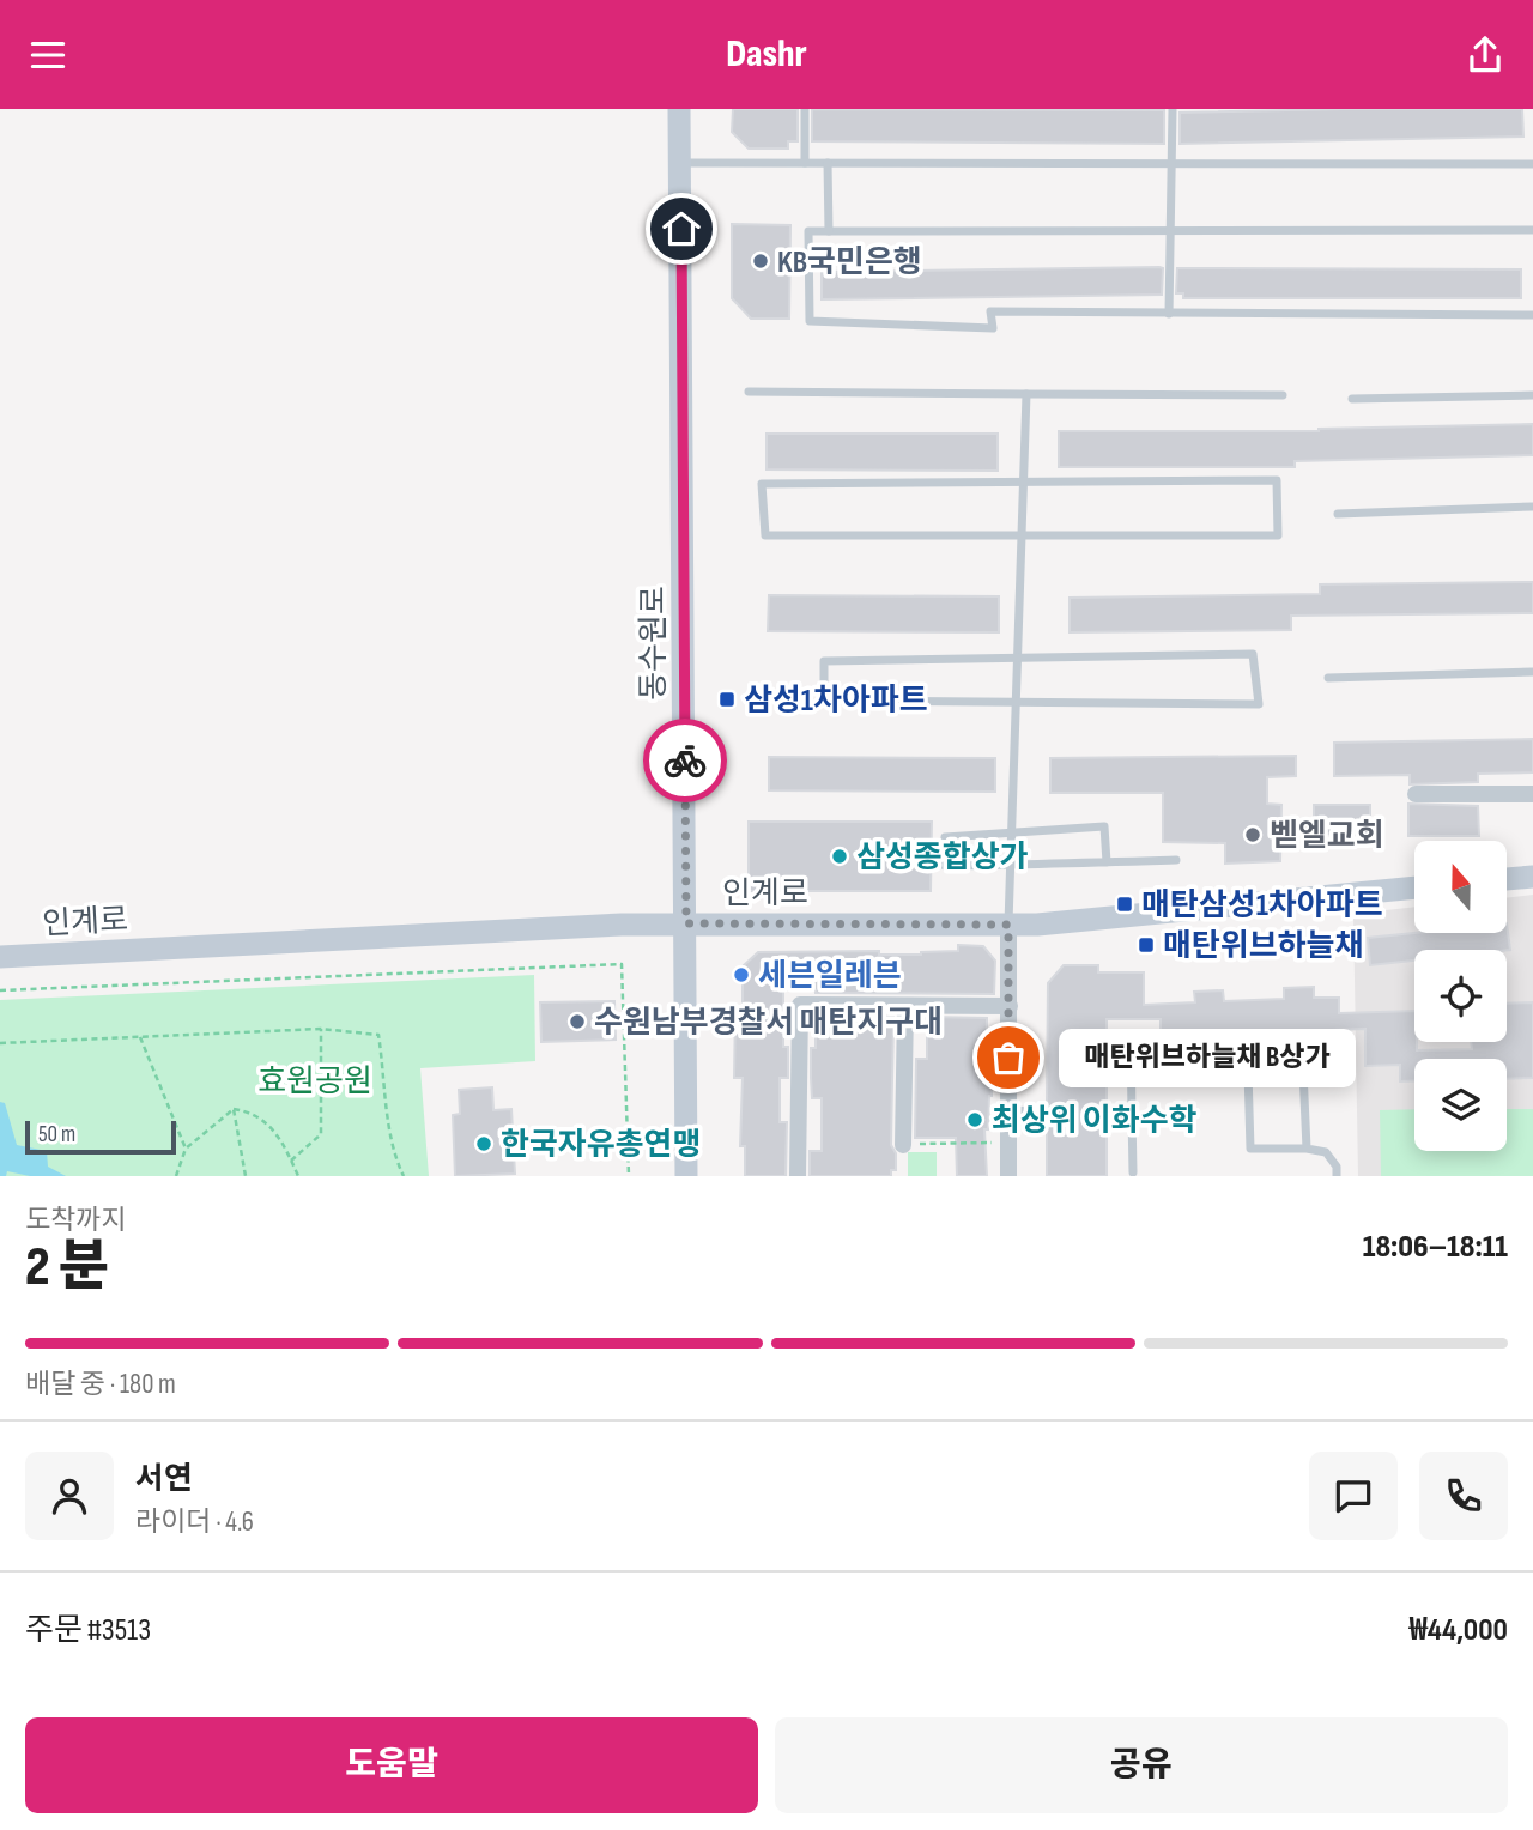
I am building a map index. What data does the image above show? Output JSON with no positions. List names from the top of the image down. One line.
{"streets":{"street":["동수원로","인계로"]},"crossings":[["동수원로","인계로"]],"parks":["효원공원"],"places":{"other":["KB국민은행","벧엘교회","삼성종합상가","세븐일레븐","수원남부경찰서 매탄지구대","매탄위브하늘채 B상가","최상위 이화수학","한국자유총연맹"],"transit":["삼성1차아파트","매탄삼성1차아파트","매탄위브하늘채"]},"scale_bar":"50 m","north":"top","page":{"header":"Dashr","bubble":"매탄위브하늘채 B상가","scale":"50 m","heading":["2 분","도착까지","18:06–18:11"],"panel":["서연","라이더 · 4.6","주문 #3513","₩44,000"],"bar":"배달 중 · 180 m","buttons":["도움말","공유"]}}
